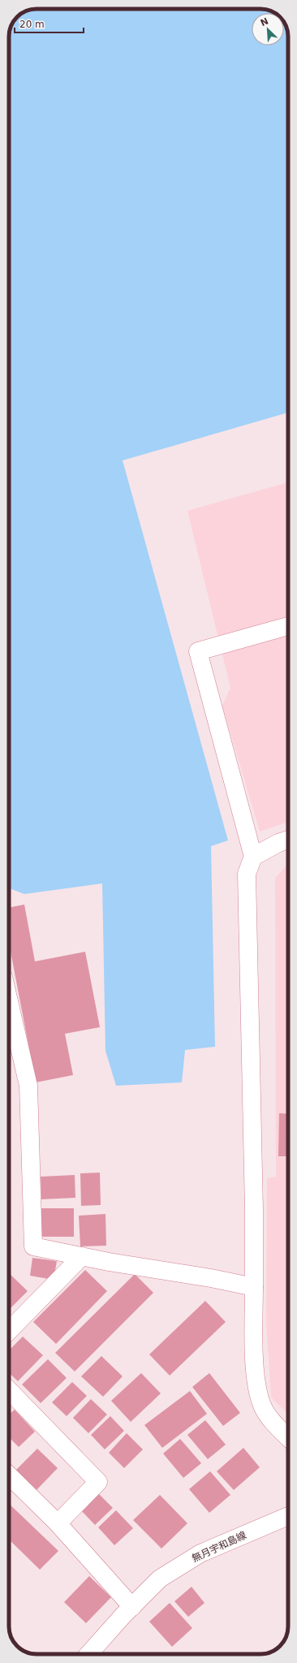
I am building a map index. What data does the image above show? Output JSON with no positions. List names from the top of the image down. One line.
{"streets":{"street":["無月宇和島線"]},"scale_bar":"20 m","north":"top left"}
